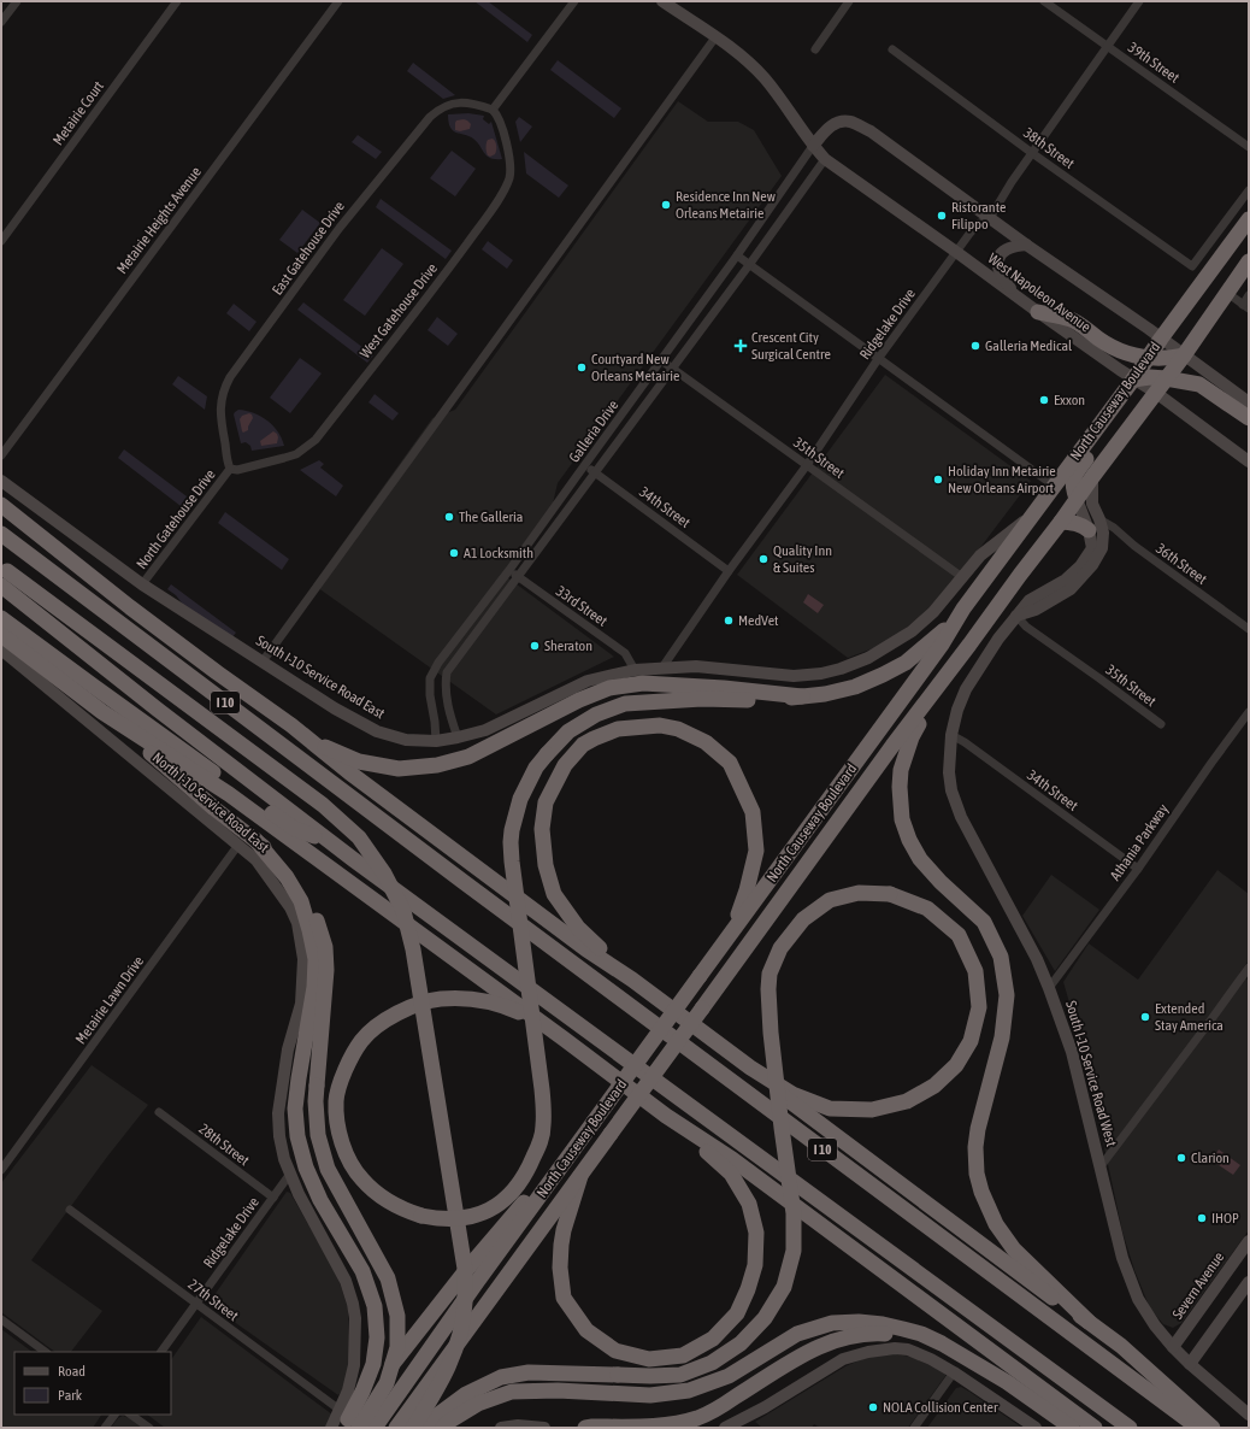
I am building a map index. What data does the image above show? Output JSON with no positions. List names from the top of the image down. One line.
{"streets":{"highway":["North Causeway Boulevard","I 10"],"street":["39th Street","Metairie Court","38th Street","Metairie Heights Avenue","East Gatehouse Drive","West Napoleon Avenue","West Gatehouse Drive","Ridgelake Drive","Galleria Drive","35th Street","34th Street","North Gatehouse Drive","36th Street","33rd Street","South I-10 Service Road East","North I-10 Service Road East","Athania Parkway","Metairie Lawn Drive","South I-10 Service Road West","28th Street","Severn Avenue","27th Street"]},"crossings":[["39th Street","Ridgelake Drive"],["38th Street","Ridgelake Drive"],["East Gatehouse Drive","West Gatehouse Drive"],["East Gatehouse Drive","North Gatehouse Drive"],["West Napoleon Avenue","Ridgelake Drive"],["West Napoleon Avenue","North Causeway Boulevard"],["West Napoleon Avenue","Galleria Drive"],["West Gatehouse Drive","North Gatehouse Drive"],["Ridgelake Drive","35th Street"],["Ridgelake Drive","34th Street"],["Ridgelake Drive","South I-10 Service Road East"],["Ridgelake Drive","North I-10 Service Road East"],["Ridgelake Drive","28th Street"],["Ridgelake Drive","27th Street"],["North Causeway Boulevard","South I-10 Service Road East"],["North Causeway Boulevard","South I-10 Service Road West"],["Galleria Drive","35th Street"],["Galleria Drive","34th Street"],["Galleria Drive","33rd Street"],["Galleria Drive","South I-10 Service Road East"],["35th Street","South I-10 Service Road East"],["35th Street","South I-10 Service Road West"],["34th Street","Athania Parkway"],["34th Street","South I-10 Service Road West"],["North Gatehouse Drive","South I-10 Service Road East"],["36th Street","South I-10 Service Road West"],["33rd Street","South I-10 Service Road East"],["North I-10 Service Road East","Metairie Lawn Drive"],["North I-10 Service Road East","27th Street"],["Athania Parkway","South I-10 Service Road West"],["South I-10 Service Road West","Severn Avenue"]],"places":{"other":["Residence Inn New Orleans Metairie","Ristorante Filippo","Galleria Medical","Courtyard New Orleans Metairie","Exxon","Holiday Inn Metairie New Orleans Airport","The Galleria","A1 Locksmith","Quality Inn & Suites","MedVet","Sheraton","Extended Stay America","Clarion","IHOP","NOLA Collision Center"],"health":["Crescent City Surgical Centre"]},"legend":["Road","Park"]}
